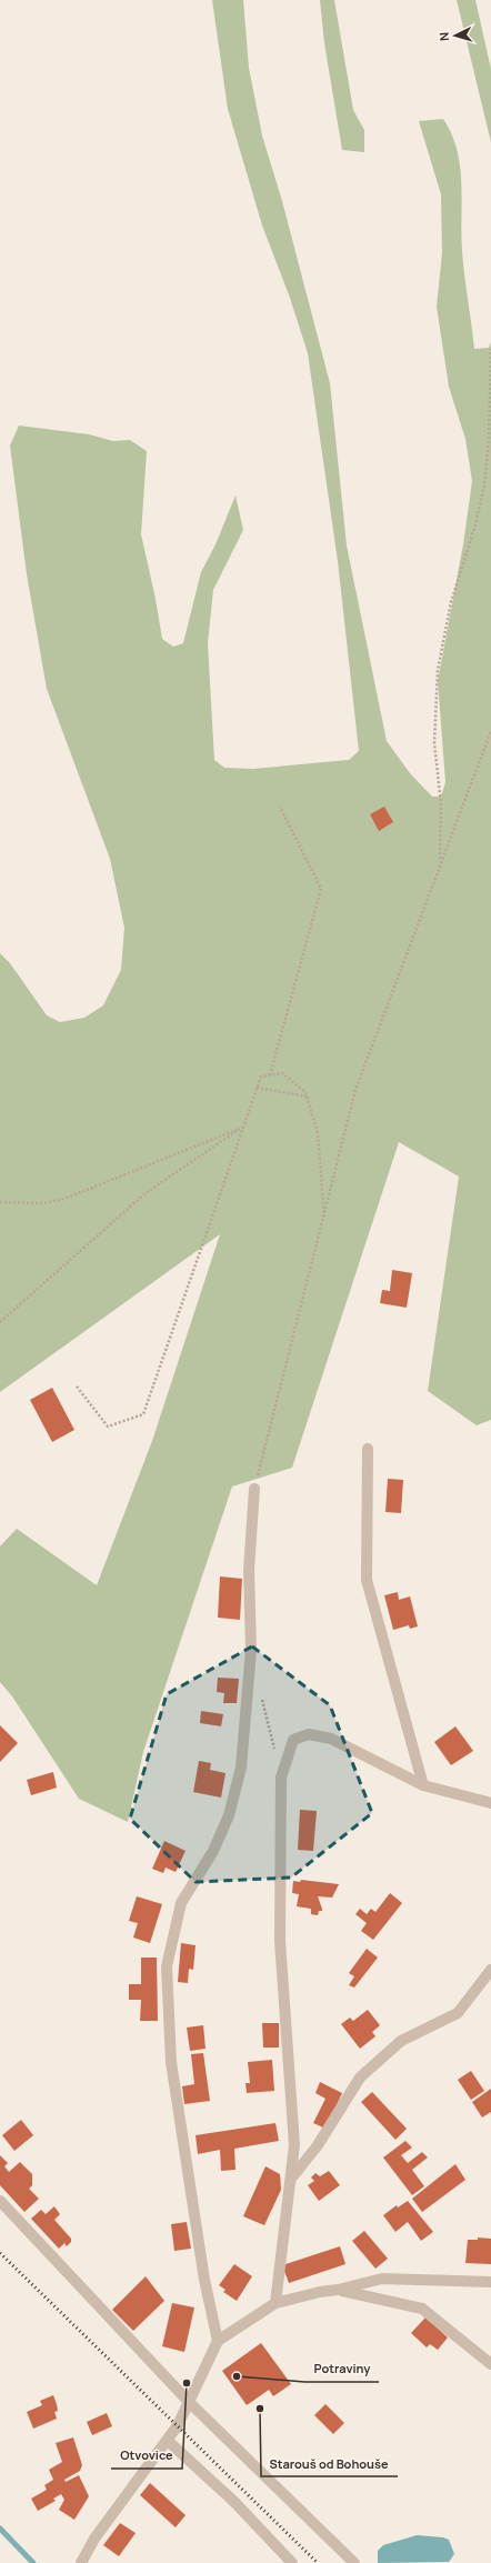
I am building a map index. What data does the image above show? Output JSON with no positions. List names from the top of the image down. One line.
{"places":["Potraviny","Otvovice","Starouš od Bohouše"],"north":"left"}
